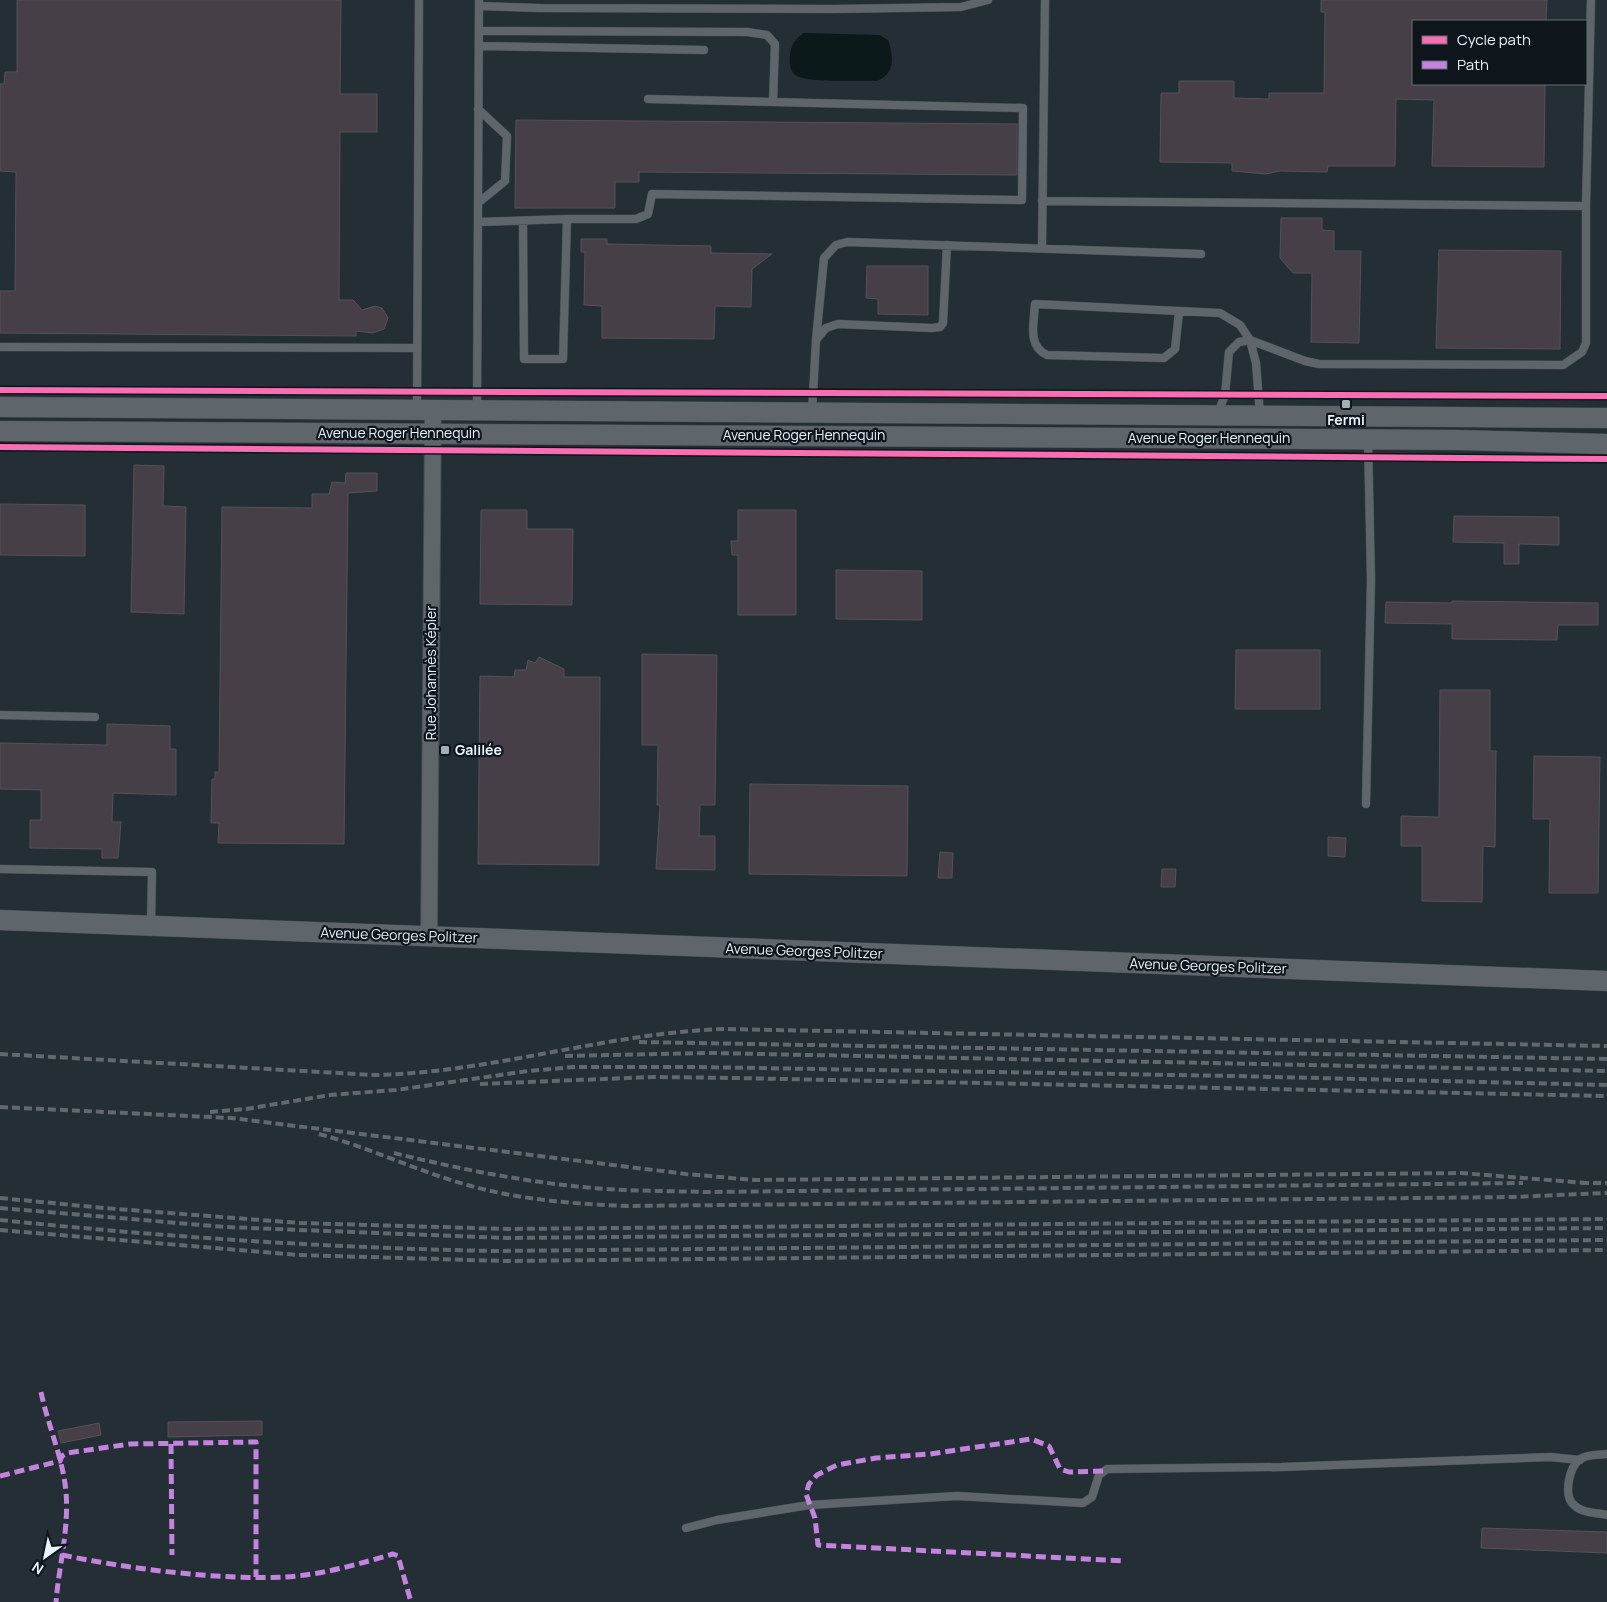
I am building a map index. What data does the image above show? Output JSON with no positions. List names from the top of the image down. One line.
{"streets":{"street":["Avenue Roger Hennequin","Rue Johannès Képler","Avenue Georges Politzer"]},"crossings":[["Avenue Roger Hennequin","Rue Johannès Képler"],["Rue Johannès Képler","Avenue Georges Politzer"]],"places":{"transit":["Fermi","Galilée"]},"legend":["Cycle path","Path"],"north":"bottom left"}
